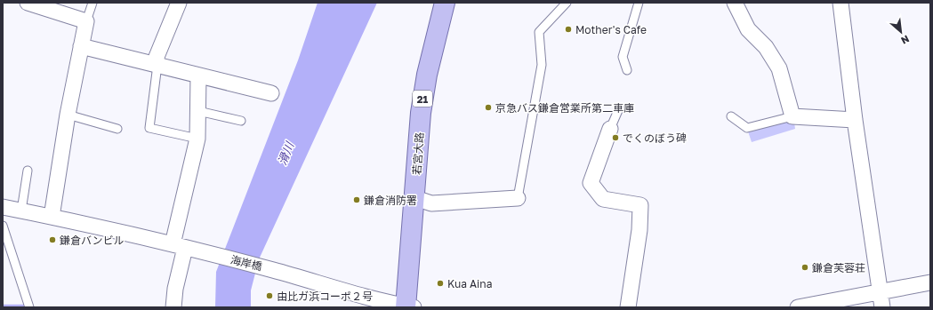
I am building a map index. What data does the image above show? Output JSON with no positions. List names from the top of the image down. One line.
{"streets":{"main road":["21","若宮大路"],"street":["海岸橋"]},"crossings":[["若宮大路","海岸橋"]],"water":["滑川"],"places":["Mother's Cafe","京急バス鎌倉営業所第二車庫","でくのぼう碑","鎌倉消防署","鎌倉バンビル","鎌倉芙蓉荘","Kua Aina","由比ガ浜コーポ２号"],"north":"bottom right"}
